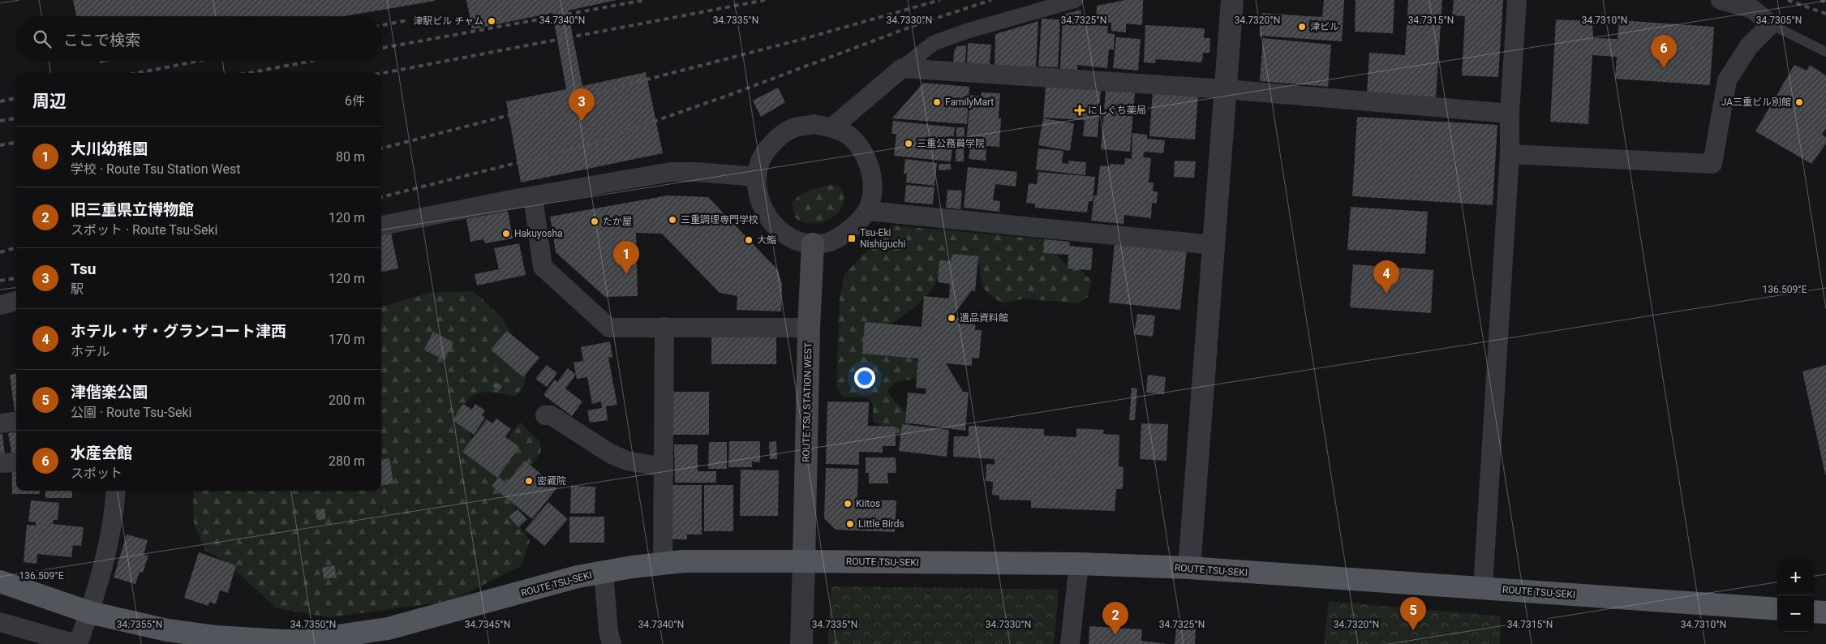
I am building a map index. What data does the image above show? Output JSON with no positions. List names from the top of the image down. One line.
{"streets":{"main road":["ROUTE TSU STATION WEST","ROUTE TSU-SEKI"]},"crossings":[["ROUTE TSU STATION WEST","ROUTE TSU-SEKI"]],"places":{"other":["津駅ビル チャム","津ビル","FamilyMart","JA三重ビル別館","三重公務員学院","三重調理専門学校","たか屋","Hakuyosha","大鮨","遺品資料館","密蔵院","Kiitos","Little Birds"],"health":["にしぐち薬局"],"transit":["Tsu-Eki Nishiguchi"]},"page":{"search":"ここで検索","pins":["6","3","1","4","5","2"],"heading":["周辺","6件"],"list":[{"mark":"1","name":"大川幼稚園","note":"学校 · Route Tsu Station West","value":"80 m"},{"mark":"2","name":"旧三重県立博物館","note":"スポット · Route Tsu-Seki","value":"120 m"},{"mark":"3","name":"Tsu","note":"駅","value":"120 m"},{"mark":"4","name":"ホテル・ザ・グランコート津西","note":"ホテル","value":"170 m"},{"mark":"5","name":"津偕楽公園","note":"公園 · Route Tsu-Seki","value":"200 m"},{"mark":"6","name":"水産会館","note":"スポット","value":"280 m"}],"map_buttons":["+","−"]},"coordinates":["34.7340°N","34.7335°N","34.7330°N","34.7325°N","34.7320°N","34.7315°N","34.7310°N","34.7305°N","136.509°E","34.7355°N","34.7350°N","34.7345°N"]}
